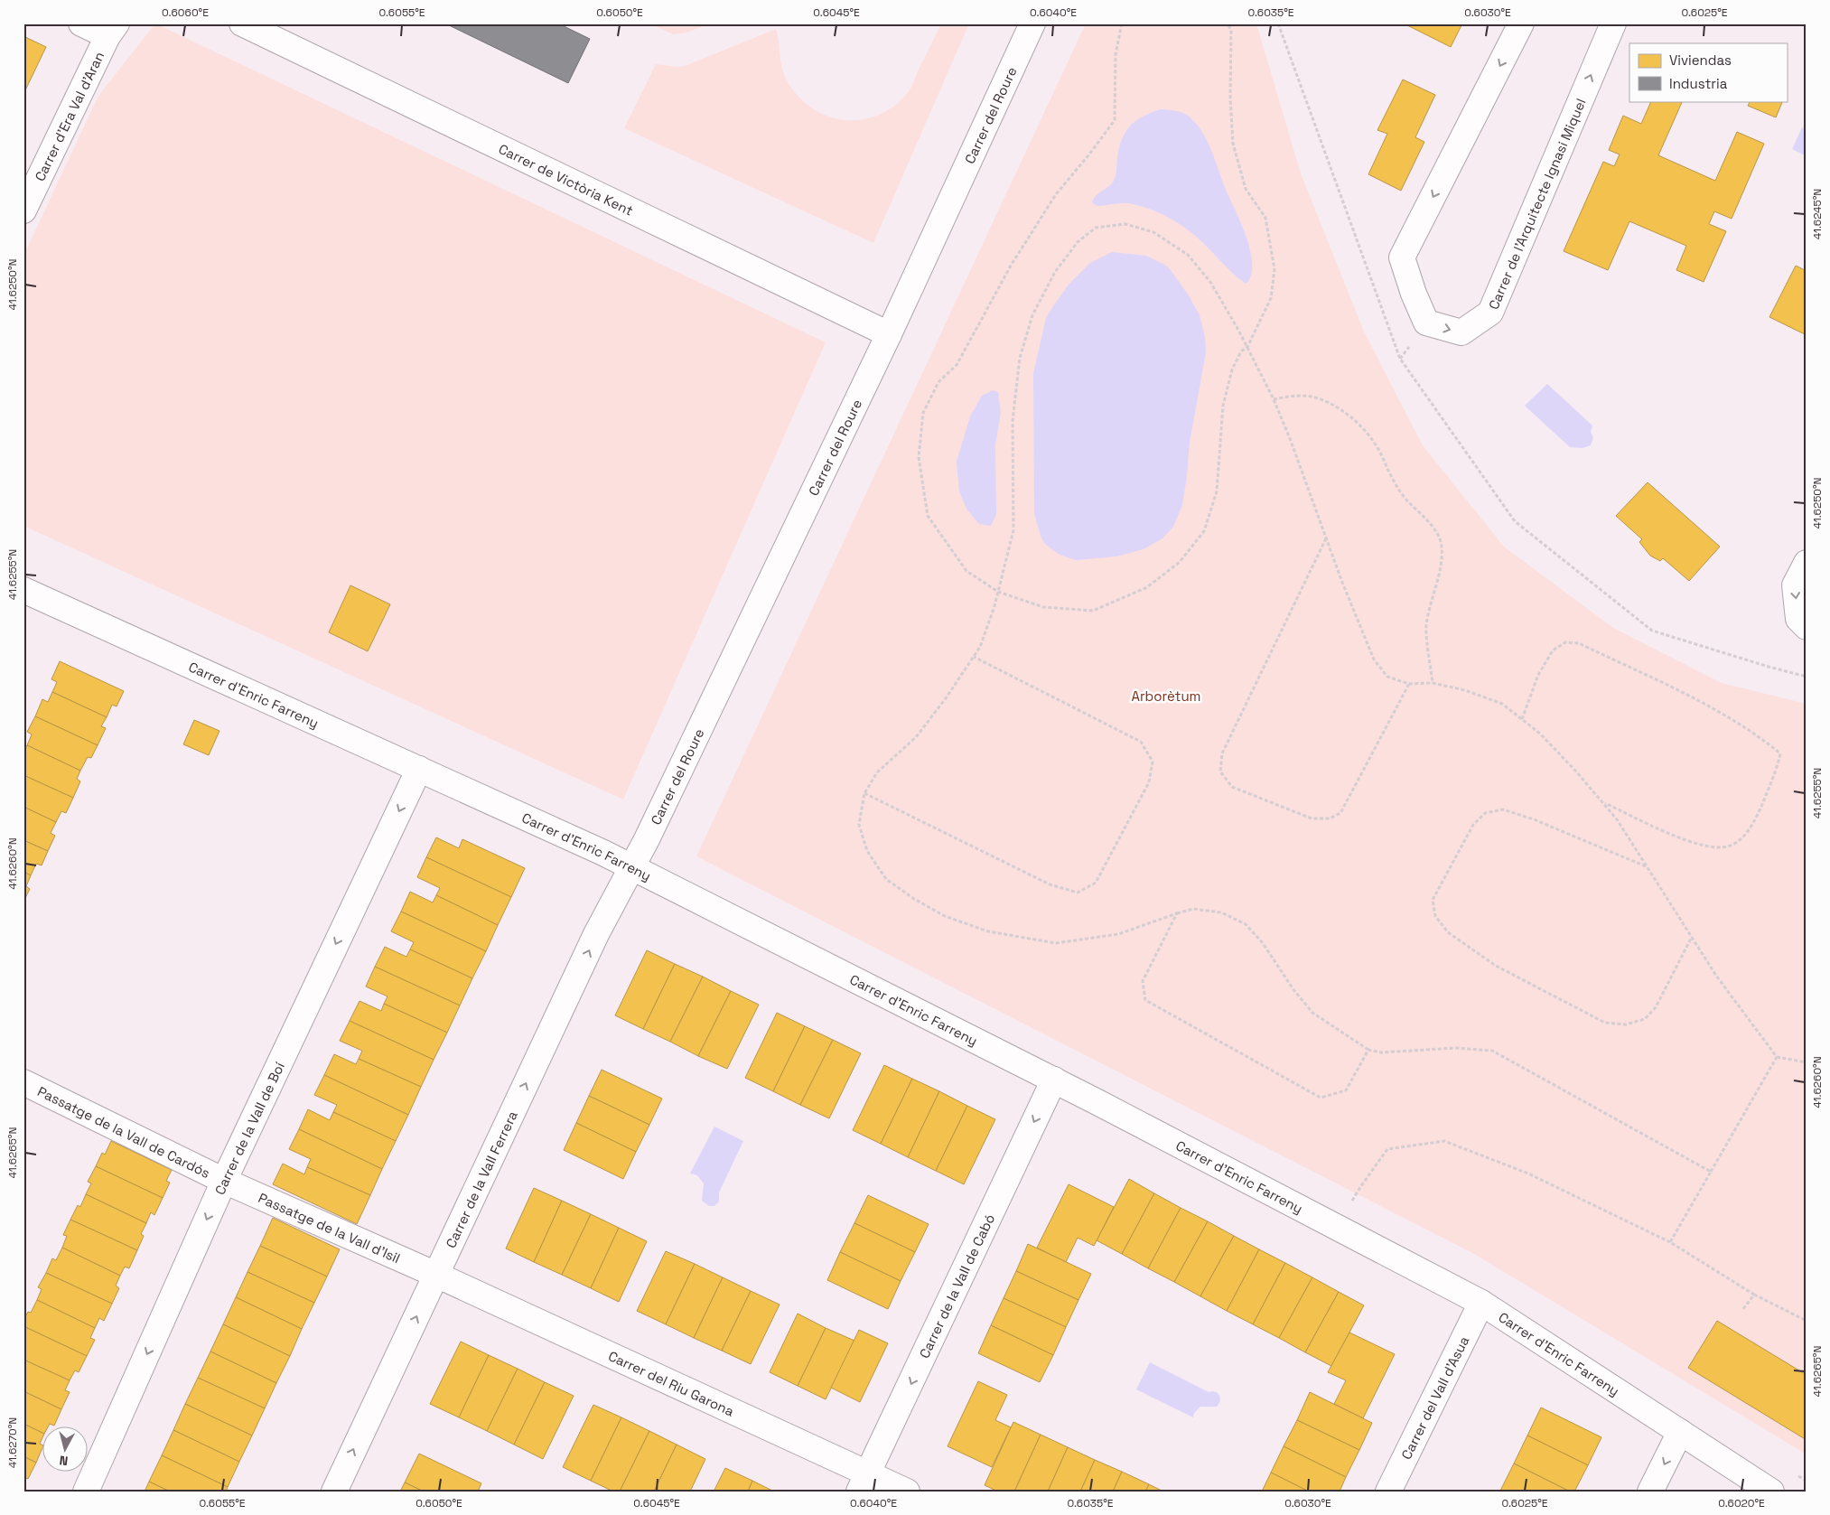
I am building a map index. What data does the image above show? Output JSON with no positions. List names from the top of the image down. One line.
{"streets":{"street":["Carrer del Roure","Carrer d'Era Val d'Aran","Carrer de Victòria Kent","Carrer de l'Arquitecte Ignasi Miquel","Carrer d'Enric Farreny","Carrer de la Vall de Boí","Passatge de la Vall de Cardós","Carrer de la Vall Ferrera","Passatge de la Vall d'Isil","Carrer de la Vall de Cabó","Carrer del Riu Garona","Carrer del Vall d'Asua"]},"crossings":[["Carrer del Roure","Carrer de Victòria Kent"],["Carrer del Roure","Carrer d'Enric Farreny"],["Carrer del Roure","Carrer de la Vall Ferrera"],["Carrer d'Enric Farreny","Carrer de la Vall de Boí"],["Carrer d'Enric Farreny","Carrer de la Vall Ferrera"],["Carrer d'Enric Farreny","Carrer de la Vall de Cabó"],["Carrer d'Enric Farreny","Carrer del Vall d'Asua"],["Carrer de la Vall de Boí","Passatge de la Vall de Cardós"],["Carrer de la Vall de Boí","Passatge de la Vall d'Isil"],["Passatge de la Vall de Cardós","Passatge de la Vall d'Isil"],["Carrer de la Vall Ferrera","Passatge de la Vall d'Isil"],["Carrer de la Vall Ferrera","Carrer del Riu Garona"],["Passatge de la Vall d'Isil","Carrer del Riu Garona"],["Carrer de la Vall de Cabó","Carrer del Riu Garona"]],"one_way":["Carrer de la Vall de Boí","Carrer de la Vall Ferrera","Carrer de la Vall de Cabó"],"parks":["Arborètum"],"legend":["Viviendas","Industria"],"north":"bottom","coordinates":["0.6060°E","0.6055°E","0.6050°E","0.6045°E","0.6040°E","0.6035°E","0.6030°E","0.6025°E","41.6245°N","41.6250°N","41.6255°N","41.6260°N","41.6265°N","41.6270°N","0.6020°E"]}
